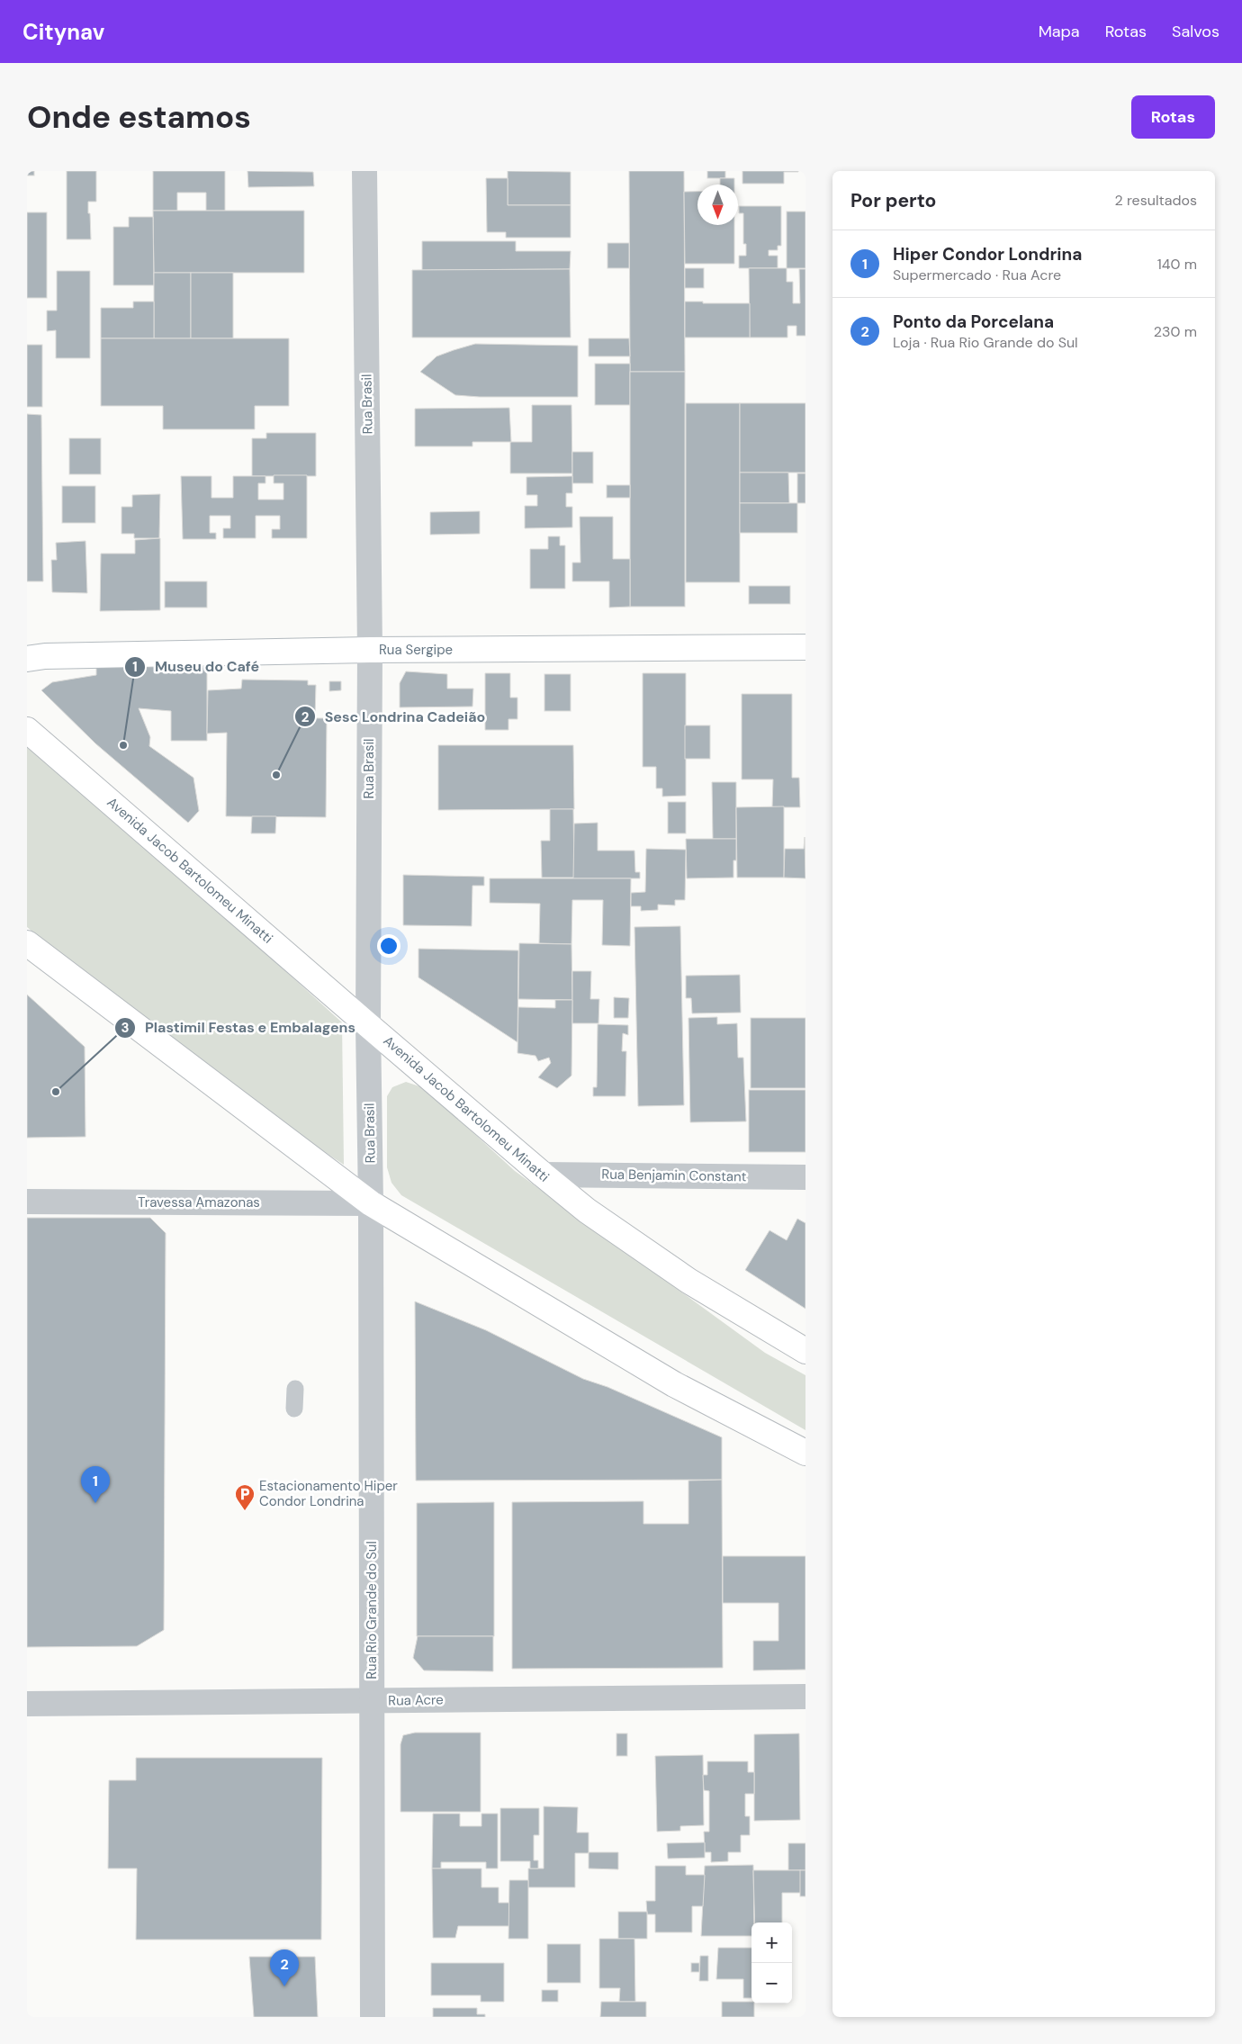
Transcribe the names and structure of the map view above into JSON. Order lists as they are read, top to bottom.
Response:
{
  "streets": {
    "main road": ["Rua Sergipe", "Avenida Jacob Bartolomeu Minatti"],
    "street": [
      "Rua Brasil",
      "Rua Benjamin Constant",
      "Travessa Amazonas",
      "Rua Rio Grande do Sul",
      "Rua Acre"
    ]
  },
  "crossings": [
    ["Rua Brasil", "Rua Sergipe"],
    ["Rua Brasil", "Avenida Jacob Bartolomeu Minatti"],
    ["Rua Brasil", "Travessa Amazonas"],
    ["Rua Brasil", "Rua Rio Grande do Sul"],
    ["Avenida Jacob Bartolomeu Minatti", "Rua Benjamin Constant"],
    ["Travessa Amazonas", "Rua Rio Grande do Sul"],
    ["Rua Rio Grande do Sul", "Rua Acre"]
  ],
  "places": {
    "other": ["Museu do Café", "Sesc Londrina Cadeião", "Plastimil Festas e Embalagens"],
    "parking": ["Estacionamento Hiper Condor Londrina"]
  },
  "north": "bottom",
  "page": {
    "header": "Citynav",
    "nav": ["Mapa", "Rotas", "Salvos"],
    "buttons": "Rotas",
    "title": "Onde estamos",
    "heading": ["Por perto", "2 resultados"],
    "list": [
      {
        "mark": "1",
        "name": "Hiper Condor Londrina",
        "note": "Supermercado · Rua Acre",
        "value": "140 m"
      },
      {
        "mark": "2",
        "name": "Ponto da Porcelana",
        "note": "Loja · Rua Rio Grande do Sul",
        "value": "230 m"
      }
    ],
    "pins": ["1", "2"],
    "map_buttons": ["+", "−"]
  }
}
